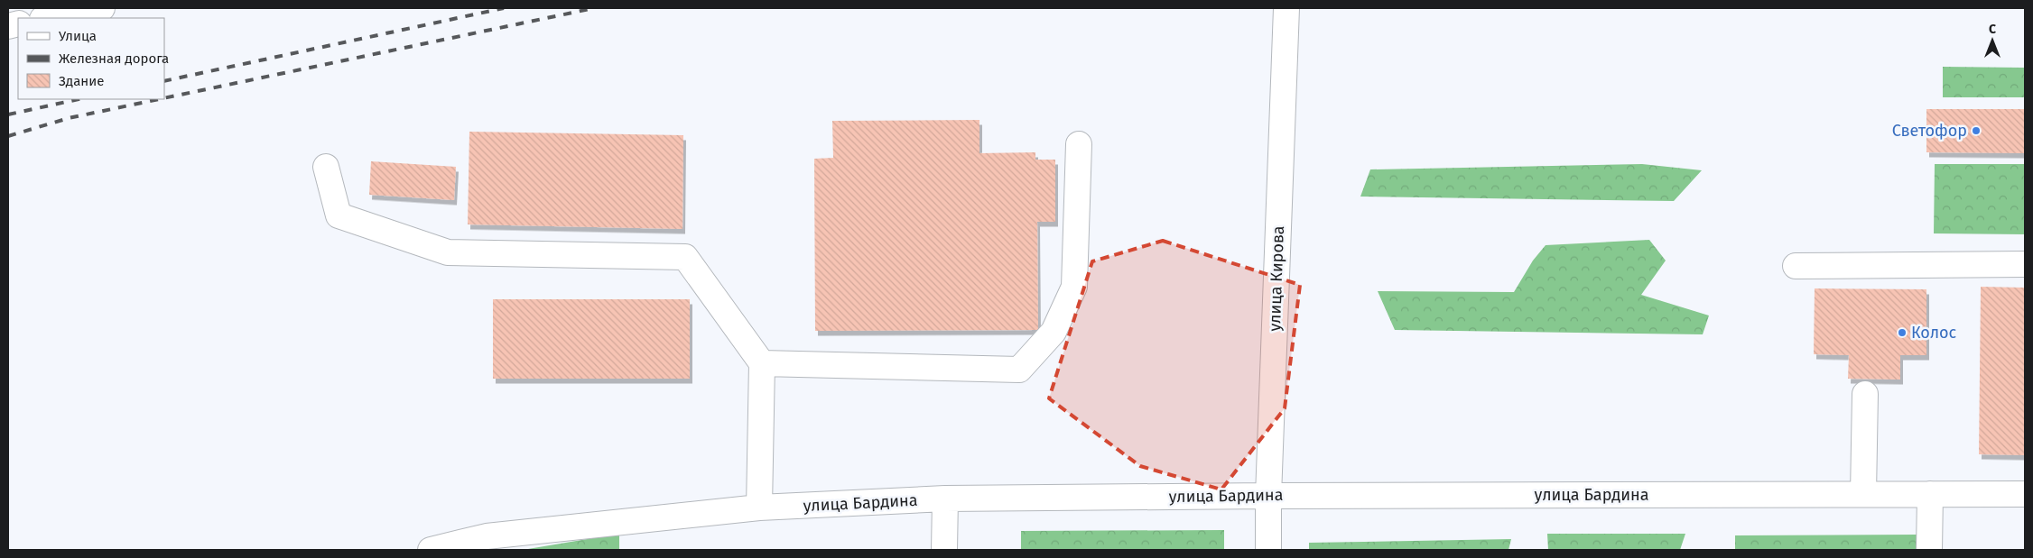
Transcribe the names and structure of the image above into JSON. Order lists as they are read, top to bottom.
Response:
{
  "streets": {
    "street": ["улица Кирова", "улица Бардина"]
  },
  "crossings": [
    ["улица Кирова", "улица Бардина"]
  ],
  "places": ["Светофор", "Колос"],
  "legend": ["Улица", "Железная дорога", "Здание"],
  "north": "top"
}
